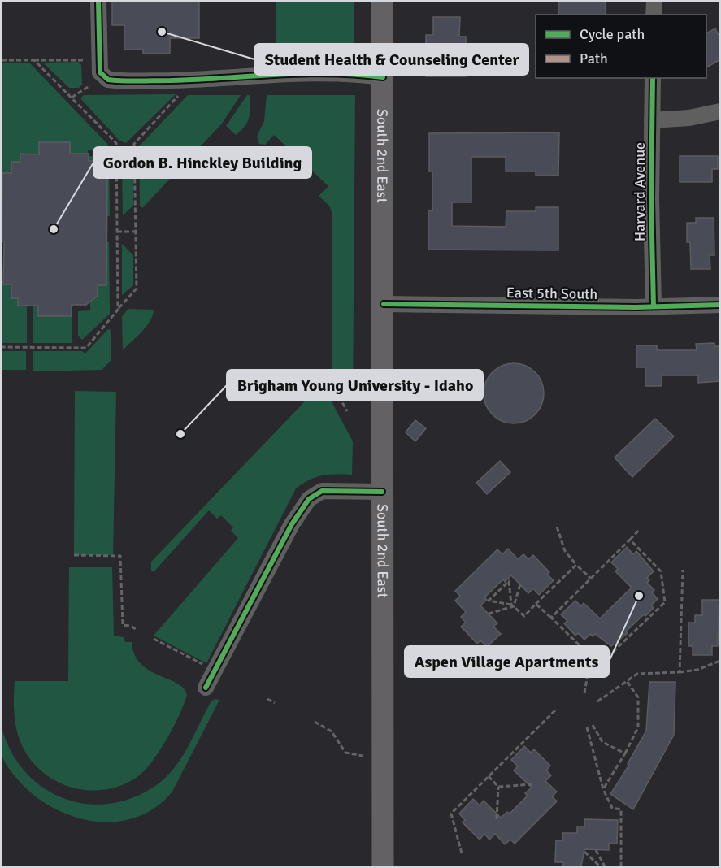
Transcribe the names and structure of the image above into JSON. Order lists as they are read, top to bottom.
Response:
{
  "streets": {
    "main road": ["South 2nd East"],
    "street": ["Harvard Avenue", "East 5th South"]
  },
  "crossings": [
    ["South 2nd East", "East 5th South"],
    ["Harvard Avenue", "East 5th South"]
  ],
  "places": [
    "Student Health & Counseling Center",
    "Gordon B. Hinckley Building",
    "Brigham Young University - Idaho",
    "Aspen Village Apartments"
  ],
  "legend": ["Cycle path", "Path"]
}
